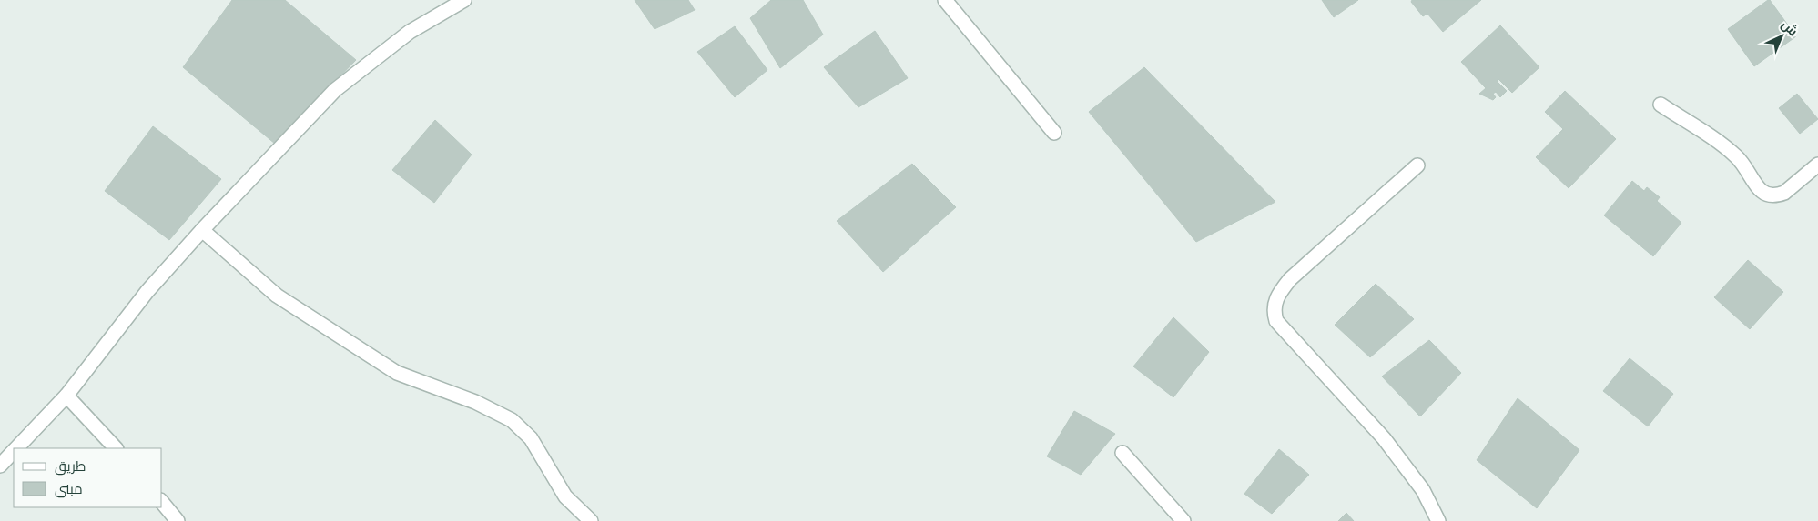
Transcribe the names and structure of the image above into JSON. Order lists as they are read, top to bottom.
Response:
{
  "legend": ["طريق", "مبنى"],
  "north": "top right"
}
